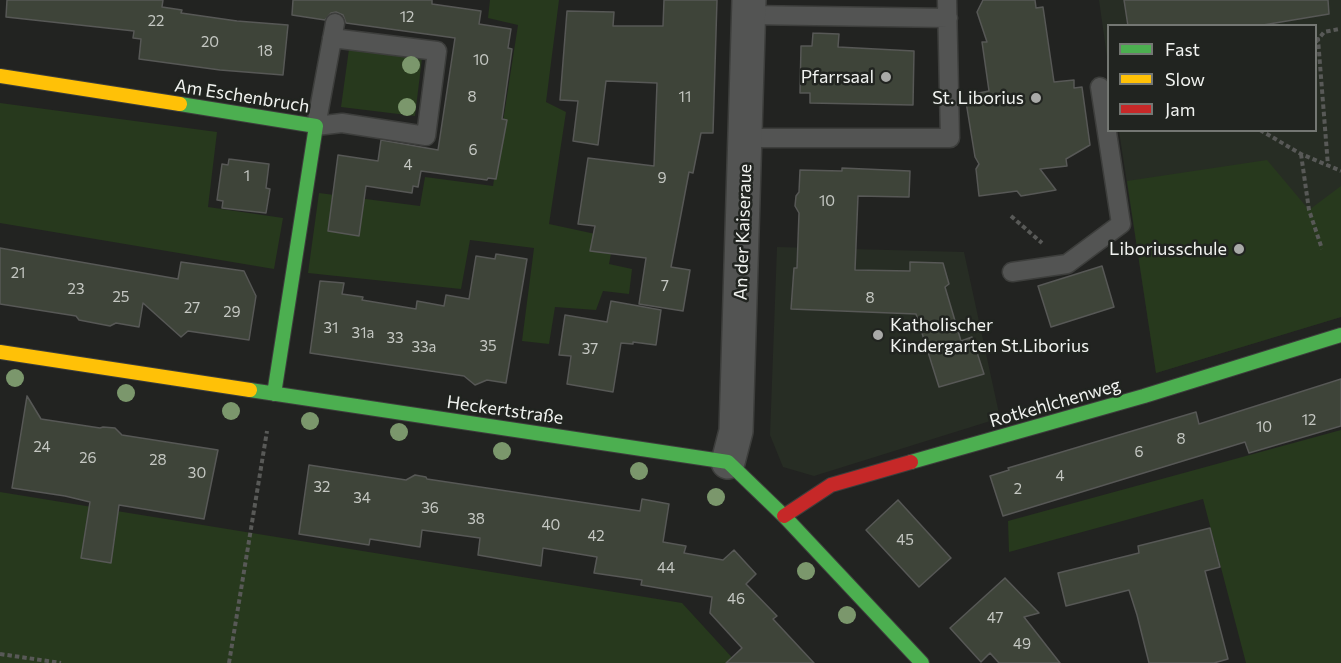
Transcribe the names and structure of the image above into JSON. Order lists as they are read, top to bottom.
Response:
{
  "streets": {
    "street": [
      "Am Eschenbruch",
      "An der Kaiseraue",
      "Rotkehlchenweg",
      "Heckertstraße"
    ]
  },
  "crossings": [
    ["Am Eschenbruch", "Heckertstraße"],
    ["An der Kaiseraue", "Heckertstraße"]
  ],
  "places": [
    "Pfarrsaal",
    "St. Liborius",
    "Liboriusschule",
    "Katholischer Kindergarten St.Liborius"
  ],
  "house_numbers": [
    "12",
    "22",
    "20",
    "18",
    "10",
    "8",
    "11",
    "6",
    "4",
    "1",
    "9",
    "10",
    "21",
    "7",
    "23",
    "25",
    "8",
    "27",
    "29",
    "31",
    "31a",
    "33",
    "35",
    "33a",
    "37",
    "12",
    "10",
    "8",
    "24",
    "6",
    "26",
    "28",
    "30",
    "4",
    "32",
    "2",
    "34",
    "36",
    "38",
    "40",
    "42",
    "45",
    "44",
    "46",
    "47",
    "49"
  ],
  "legend": ["Fast", "Slow", "Jam"]
}
